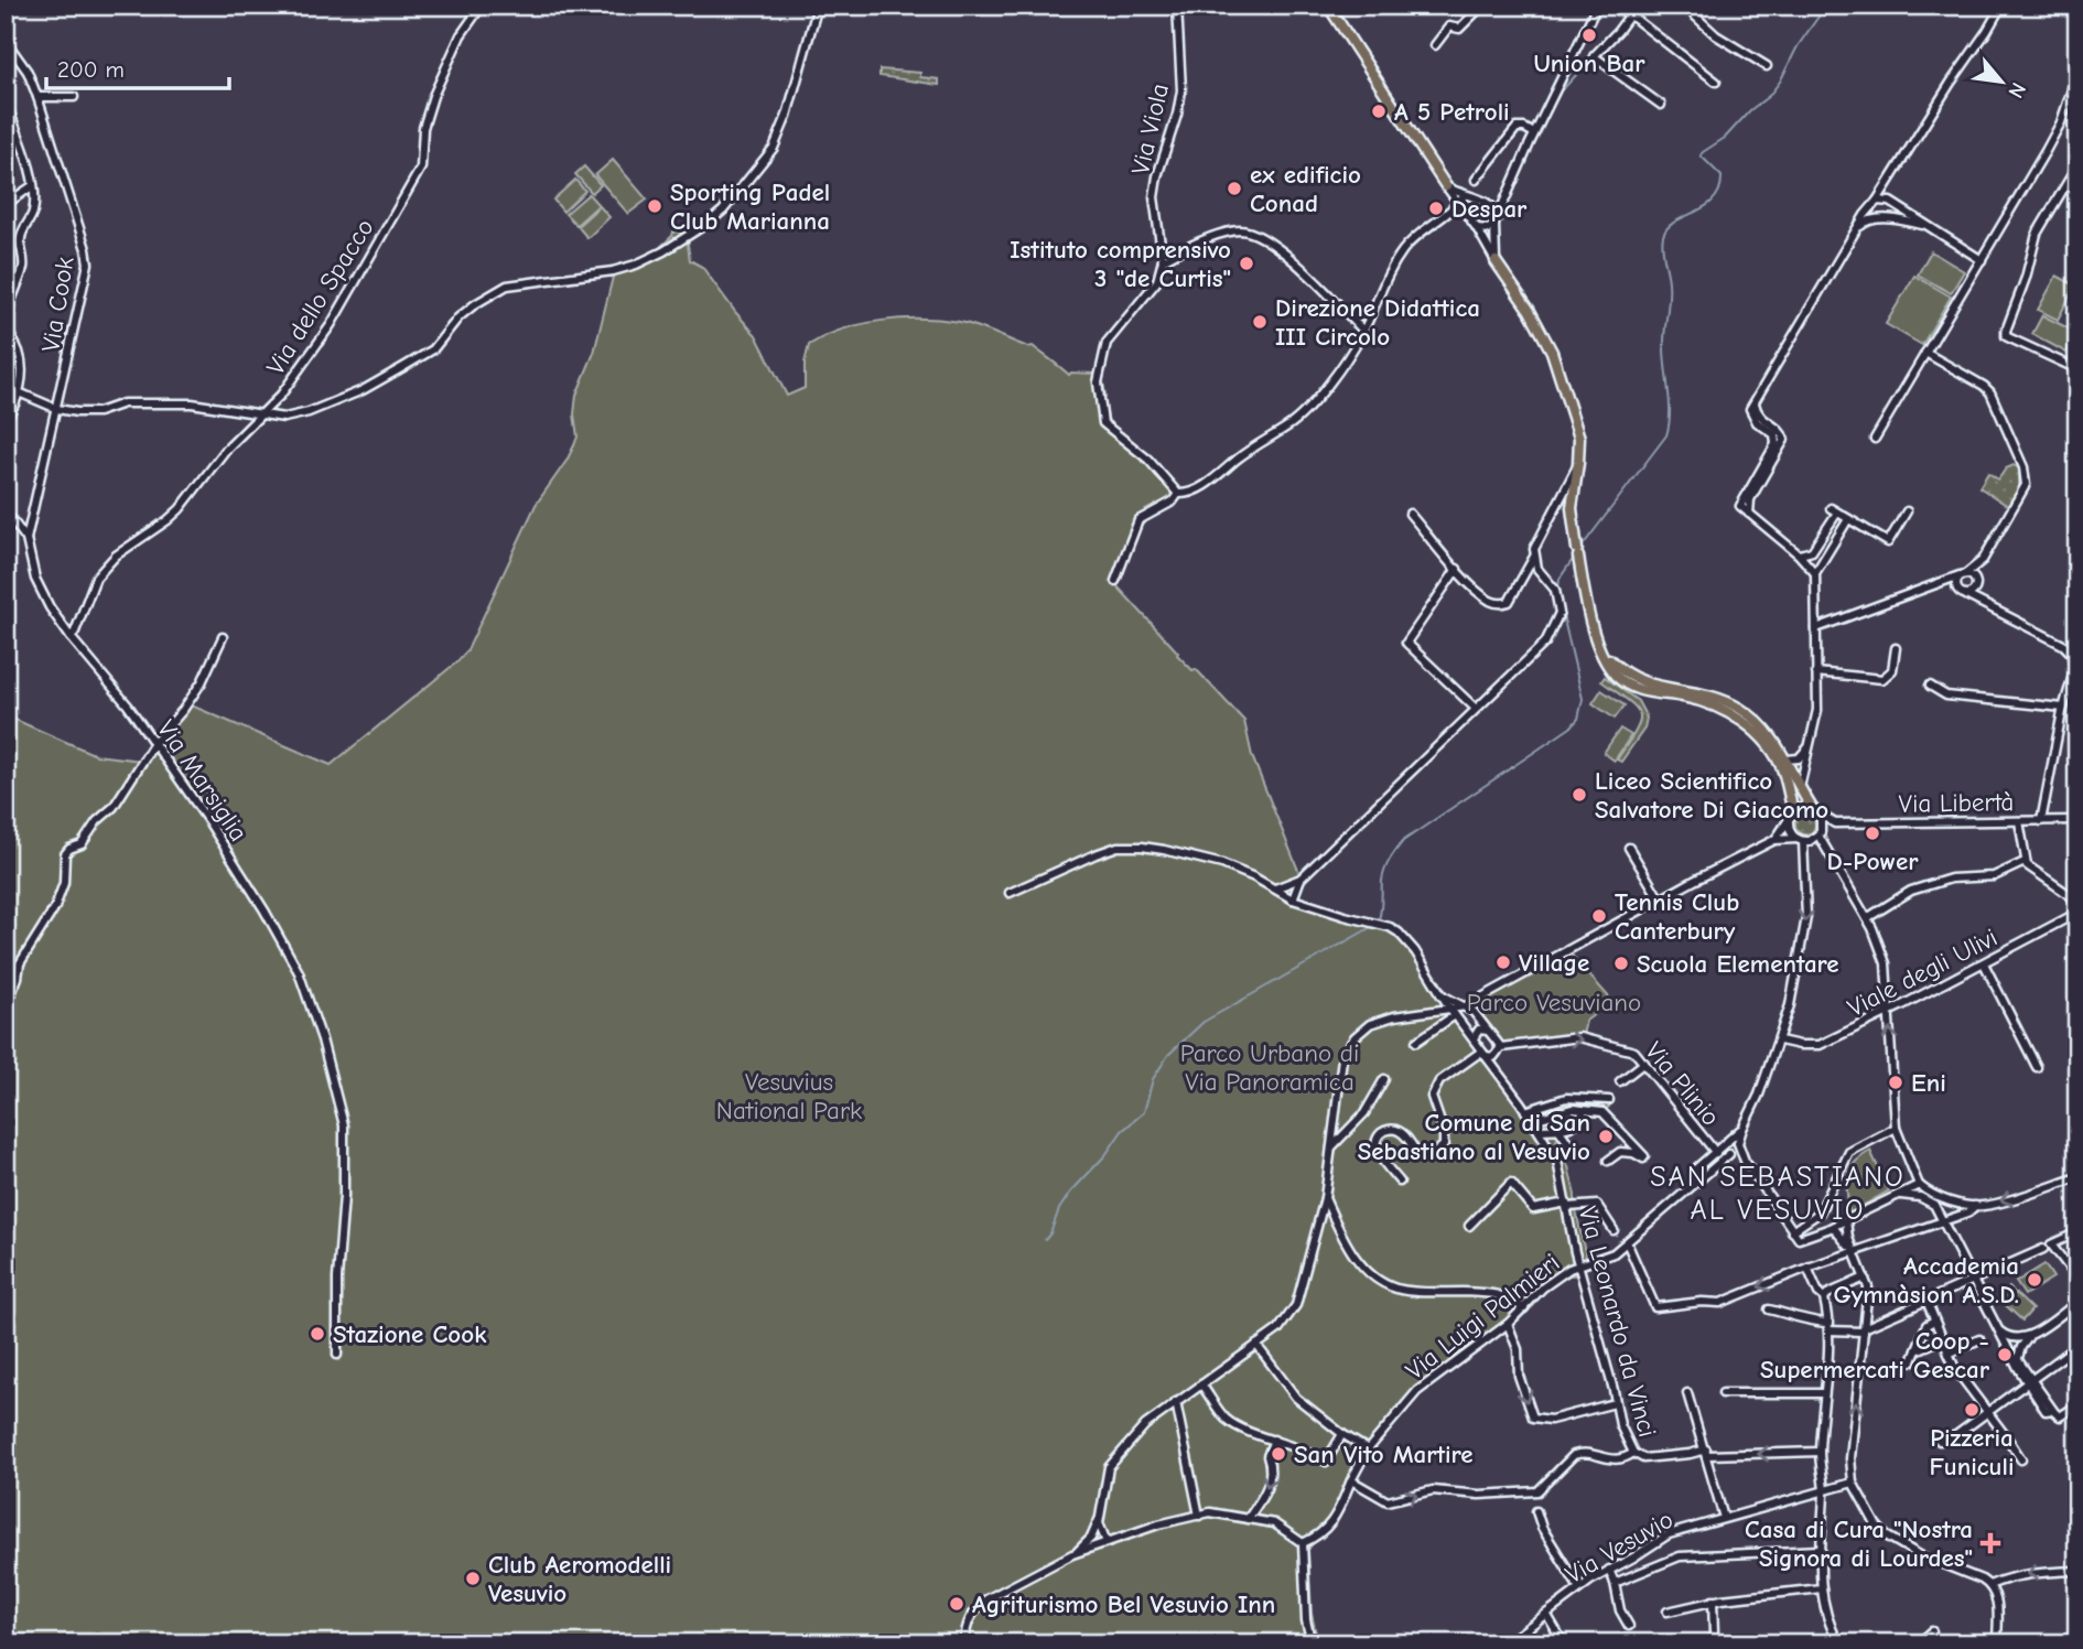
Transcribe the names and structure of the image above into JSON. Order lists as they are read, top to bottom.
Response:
{
  "streets": {
    "street": [
      "Via Viola",
      "Via dello Spacco",
      "Via Cook",
      "Via Marsiglia",
      "Via Libertà",
      "Viale degli Ulivi",
      "Via Plinio",
      "Via Luigi Palmieri",
      "Via Leonardo da Vinci",
      "Via Vesuvio"
    ]
  },
  "crossings": [
    ["Via dello Spacco", "Via Marsiglia"],
    ["Via Cook", "Via Marsiglia"],
    ["Via Plinio", "Via Leonardo da Vinci"],
    ["Via Luigi Palmieri", "Via Leonardo da Vinci"]
  ],
  "districts": ["SAN SEBASTIANO AL VESUVIO"],
  "parks": ["Parco Vesuviano", "Parco Urbano di Via Panoramica", "Vesuvius National Park"],
  "places": {
    "other": [
      "Union Bar",
      "A 5 Petroli",
      "ex edificio Conad",
      "Sporting Padel Club Marianna",
      "Despar",
      "Istituto comprensivo 3 \"de Curtis\"",
      "Direzione Didattica III Circolo",
      "Liceo Scientifico Salvatore Di Giacomo",
      "D-Power",
      "Tennis Club Canterbury",
      "Village",
      "Scuola Elementare",
      "Eni",
      "Comune di San Sebastiano al Vesuvio",
      "Accademia Gymnàsion A.S.D.",
      "Stazione Cook",
      "Coop - Supermercati Gescar",
      "Pizzeria Funiculi",
      "San Vito Martire",
      "Club Aeromodelli Vesuvio",
      "Agriturismo Bel Vesuvio Inn"
    ],
    "health": ["Casa di Cura \"Nostra Signora di Lourdes\""]
  },
  "scale_bar": "200 m",
  "north": "bottom right"
}
